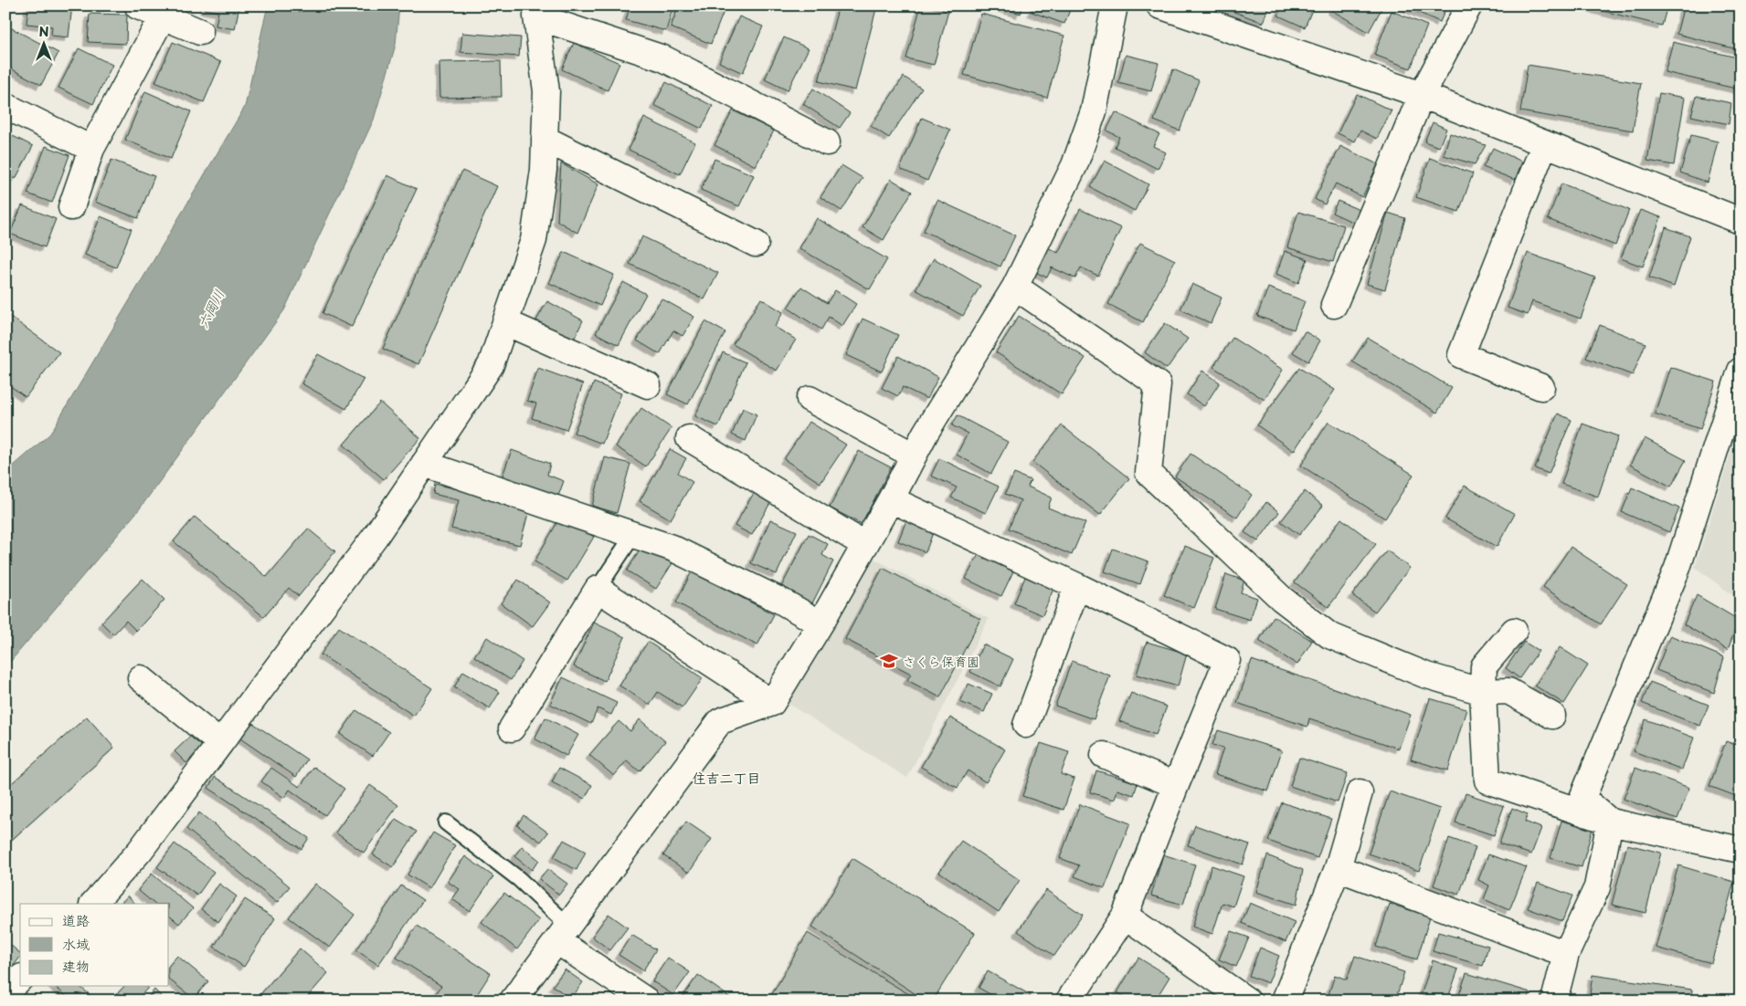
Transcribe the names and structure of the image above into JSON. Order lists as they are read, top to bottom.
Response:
{
  "districts": ["住吉二丁目"],
  "water": ["六岡川"],
  "places": {
    "school or university": ["さくら保育園"]
  },
  "legend": ["道路", "水域", "建物"],
  "north": "top"
}
